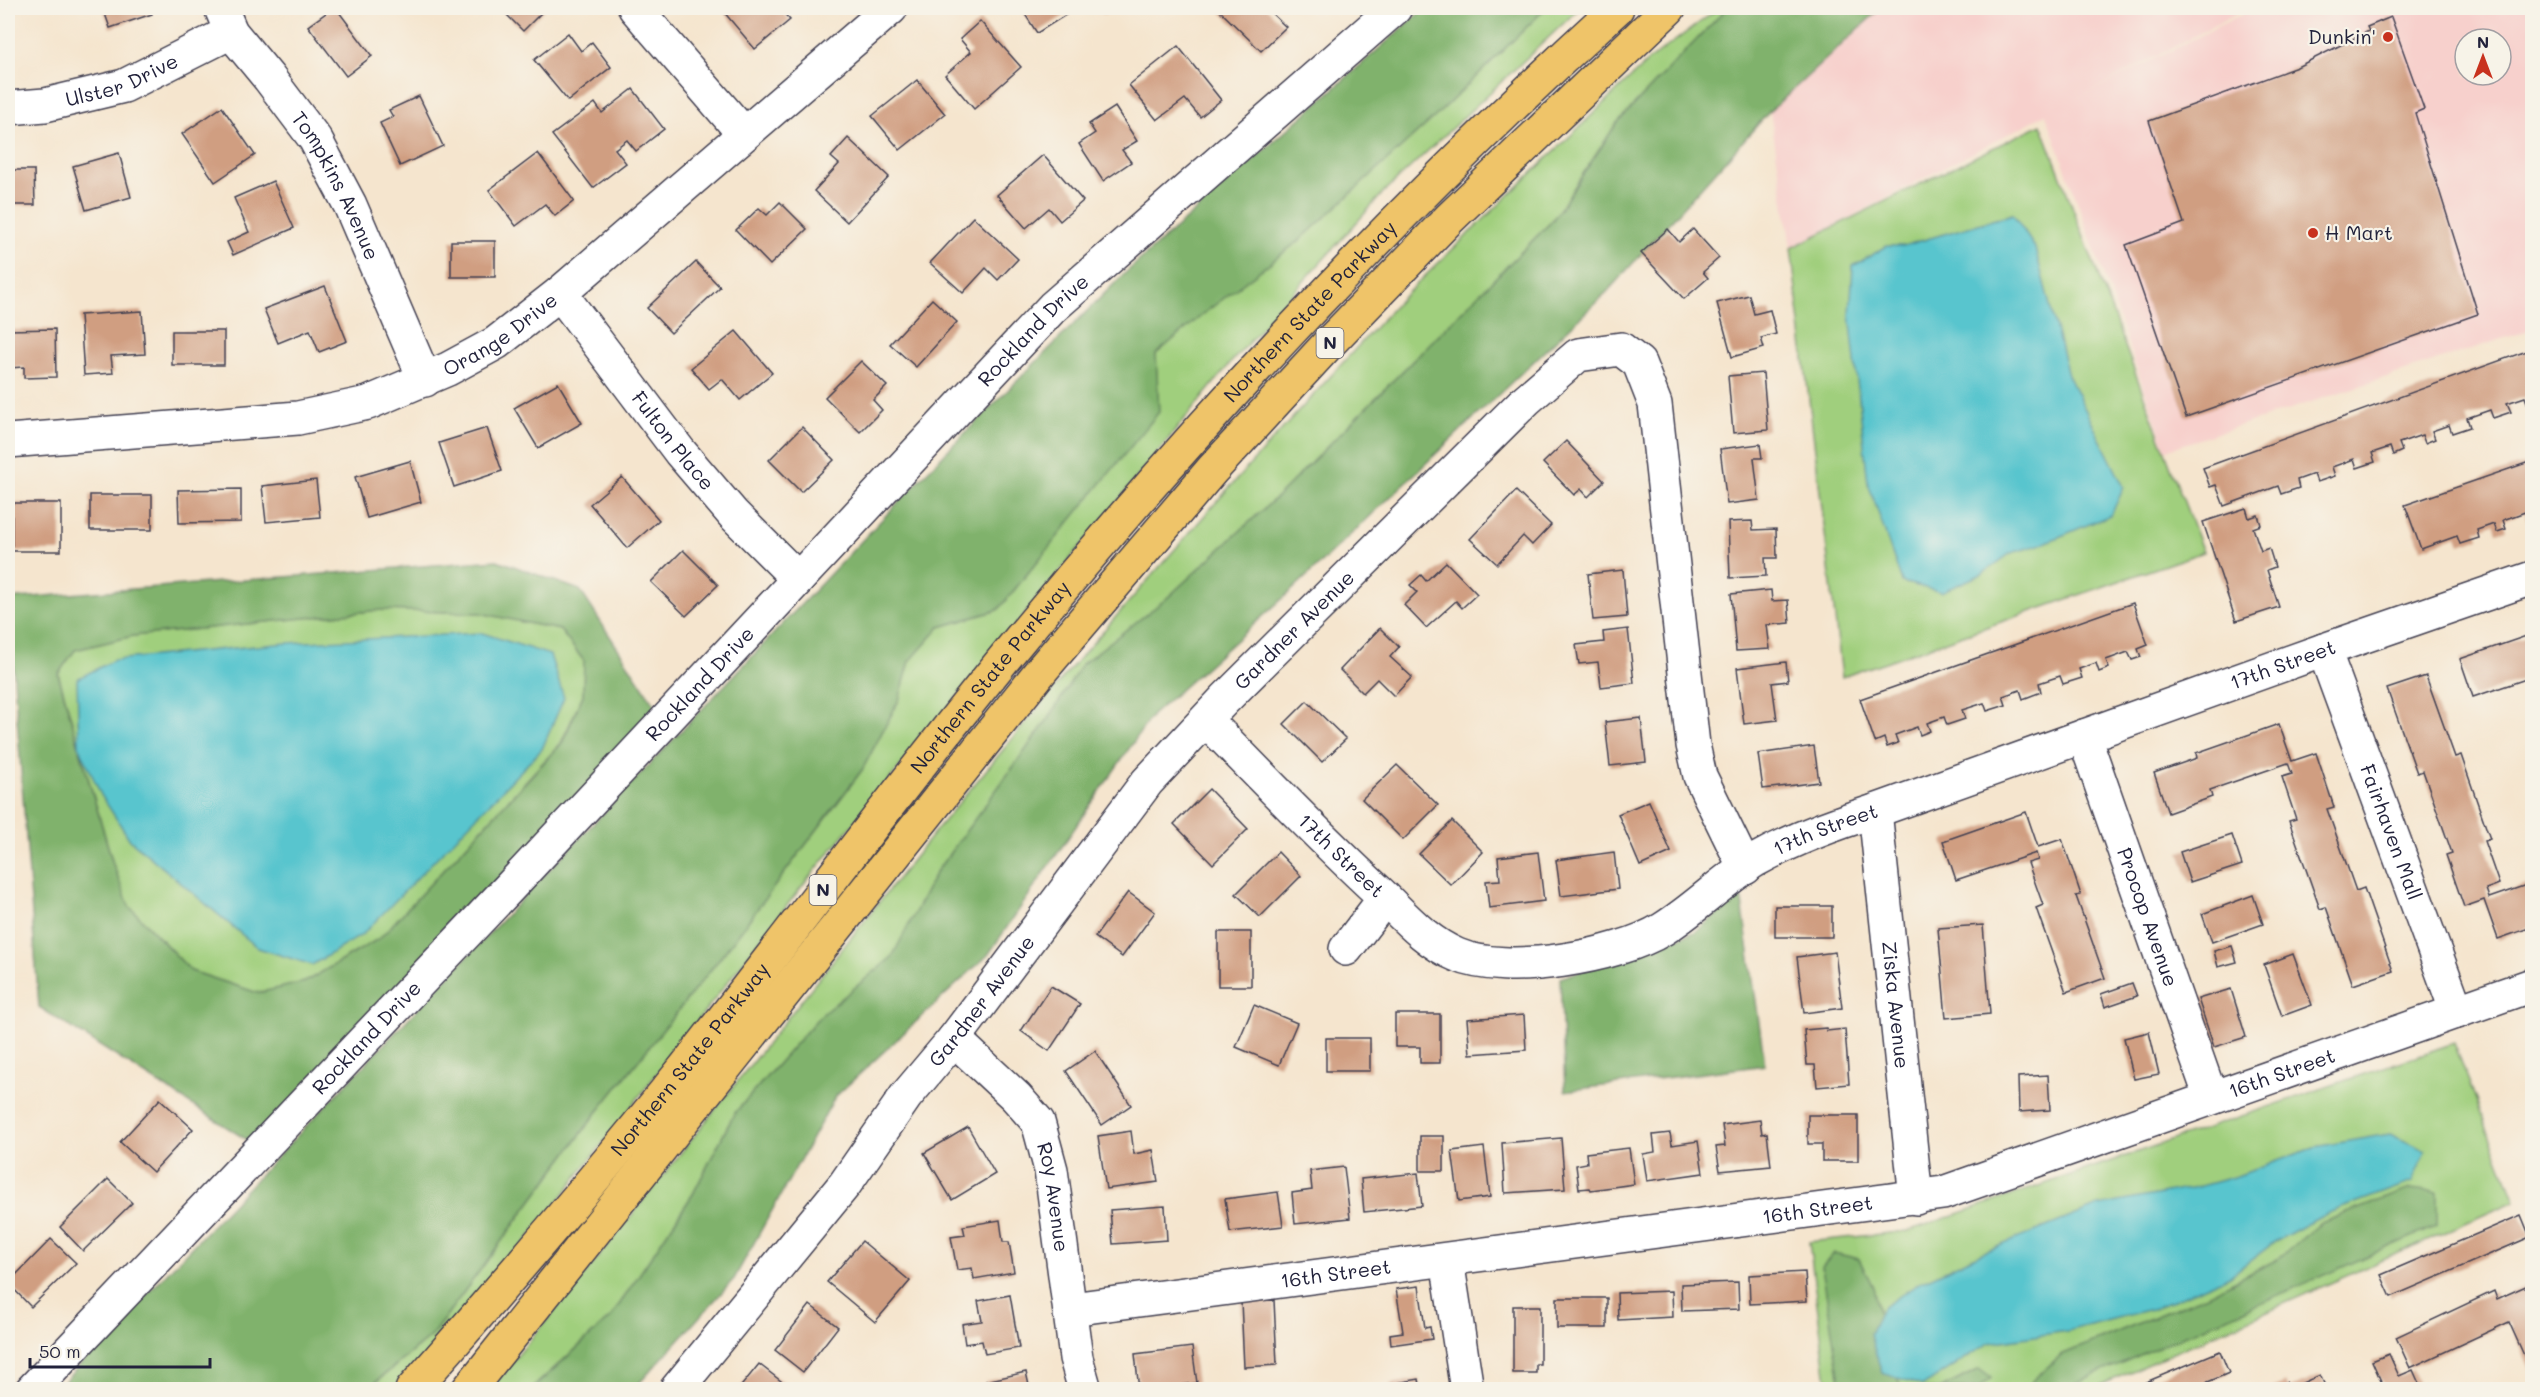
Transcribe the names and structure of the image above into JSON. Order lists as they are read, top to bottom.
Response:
{
  "streets": {
    "highway": ["Northern State Parkway", "N"],
    "street": [
      "Ulster Drive",
      "Tompkins Avenue",
      "Rockland Drive",
      "Orange Drive",
      "Fulton Place",
      "Gardner Avenue",
      "17th Street",
      "Fairhaven Mall",
      "Procop Avenue",
      "Ziska Avenue",
      "16th Street",
      "Roy Avenue"
    ]
  },
  "crossings": [
    ["Ulster Drive", "Tompkins Avenue"],
    ["Tompkins Avenue", "Orange Drive"],
    ["Rockland Drive", "Fulton Place"],
    ["Orange Drive", "Fulton Place"],
    ["Gardner Avenue", "17th Street"],
    ["Gardner Avenue", "Roy Avenue"],
    ["17th Street", "Fairhaven Mall"],
    ["17th Street", "Procop Avenue"],
    ["17th Street", "Ziska Avenue"],
    ["Fairhaven Mall", "16th Street"],
    ["Procop Avenue", "16th Street"],
    ["Ziska Avenue", "16th Street"],
    ["16th Street", "Roy Avenue"]
  ],
  "places": ["Dunkin'", "H Mart"],
  "scale_bar": "50 m",
  "north": "top"
}
